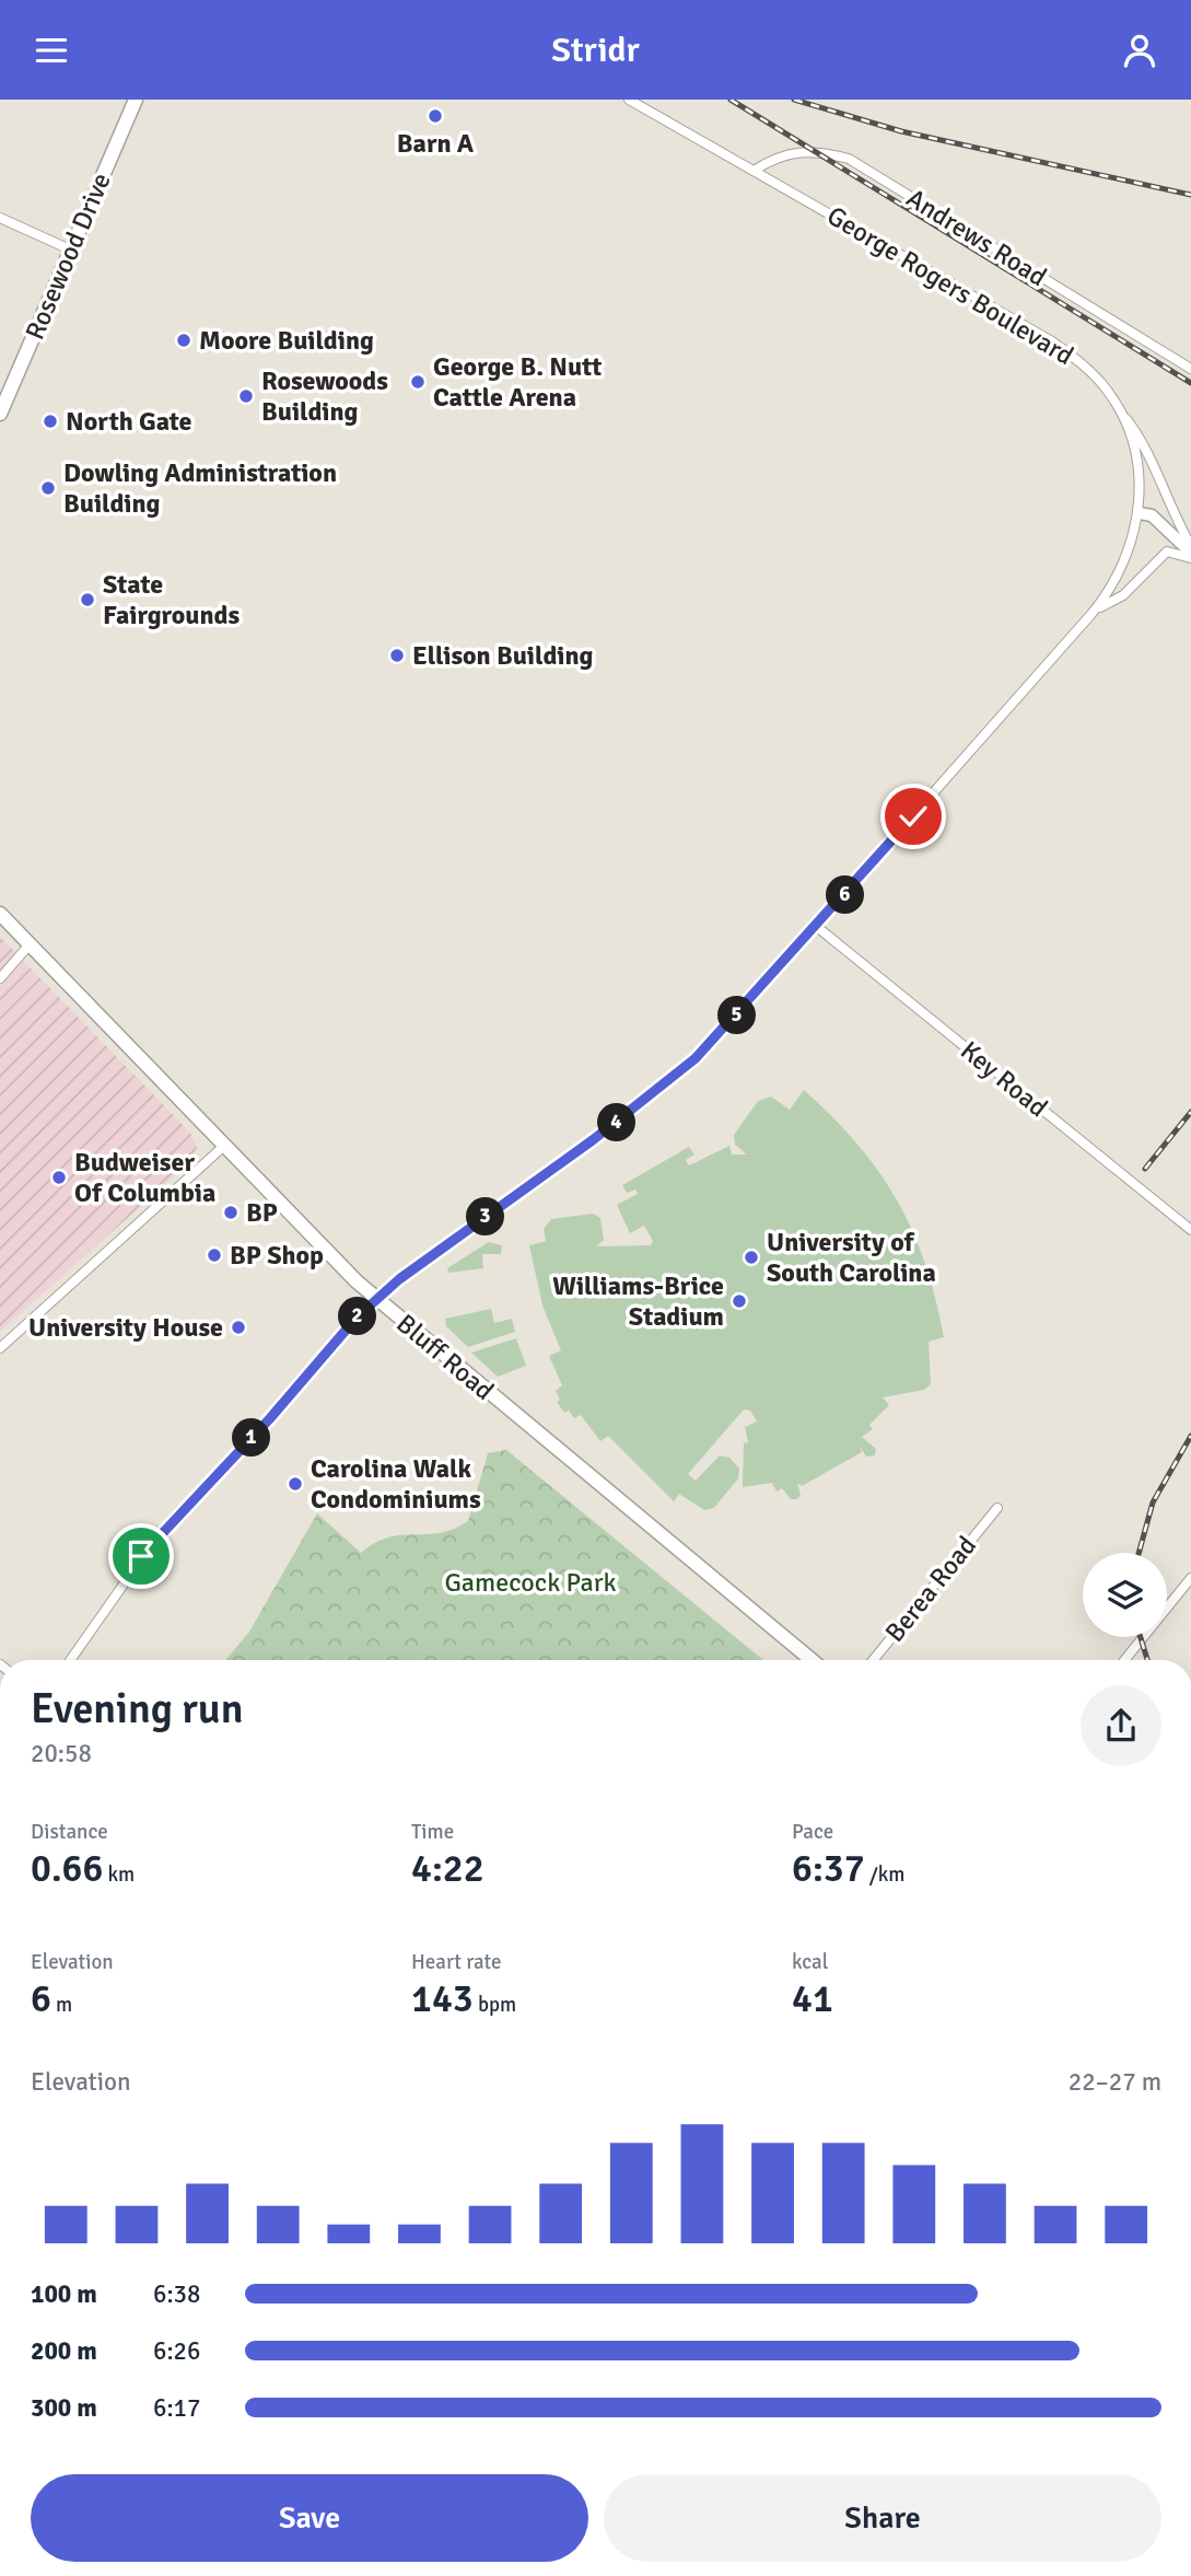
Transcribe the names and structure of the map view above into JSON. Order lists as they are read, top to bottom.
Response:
{
  "streets": {
    "main road": ["Rosewood Drive", "Bluff Road"],
    "street": [
      "Andrews Road",
      "George Rogers Boulevard",
      "Key Road",
      "Berea Road"
    ]
  },
  "crossings": [
    ["Andrews Road", "George Rogers Boulevard"],
    ["George Rogers Boulevard", "Key Road"],
    ["George Rogers Boulevard", "Bluff Road"]
  ],
  "parks": ["Gamecock Park"],
  "places": [
    "Barn A",
    "Moore Building",
    "George B. Nutt Cattle Arena",
    "Rosewoods Building",
    "North Gate",
    "Dowling Administration Building",
    "State Fairgrounds",
    "Ellison Building",
    "Budweiser Of Columbia",
    "BP",
    "BP Shop",
    "University of South Carolina",
    "Williams-Brice Stadium",
    "University House",
    "Carolina Walk Condominiums"
  ],
  "page": {
    "header": "Stridr",
    "pins": [
      "6",
      "5",
      "4",
      "3",
      "2",
      "1"
    ],
    "heading": ["Evening run", "20:58"],
    "stats": [
      ["Distance", "0.66 km"],
      ["Time", "4:22"],
      ["Pace", "6:37 /km"],
      ["Elevation", "6 m"],
      ["Heart rate", "143 bpm"],
      ["kcal", "41"]
    ],
    "chart": ["Elevation", "22–27 m"],
    "list": [
      {
        "name": "100 m",
        "note": "6:38"
      },
      {
        "name": "200 m",
        "note": "6:26"
      },
      {
        "name": "300 m",
        "note": "6:17"
      }
    ],
    "buttons": ["Save", "Share"]
  }
}
